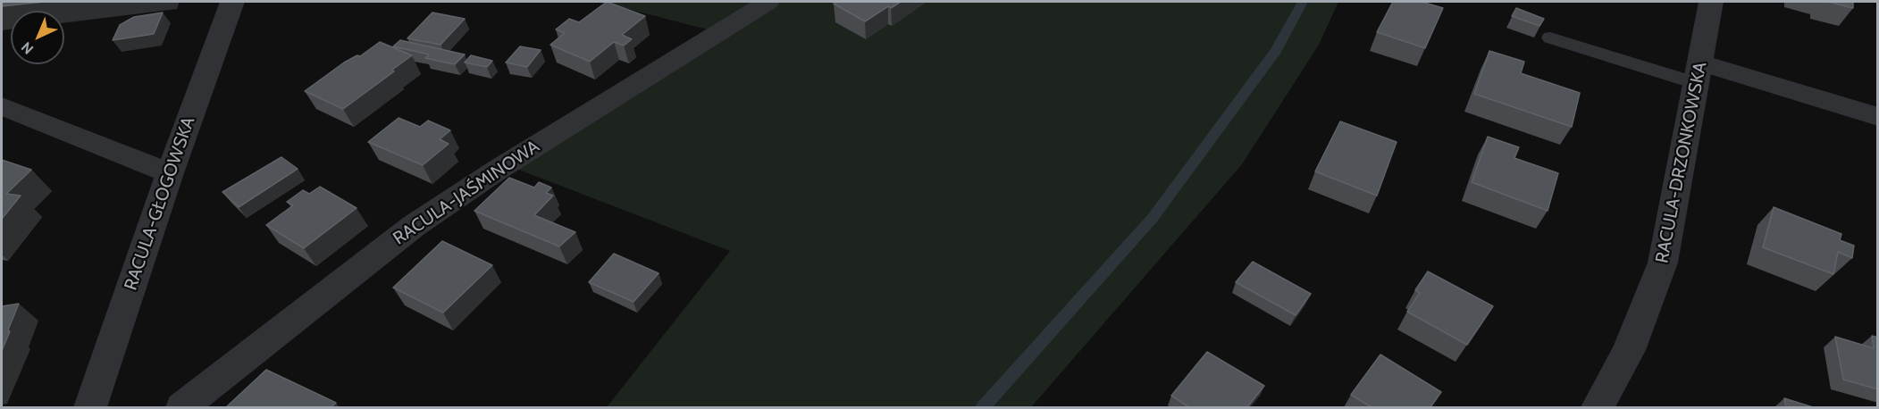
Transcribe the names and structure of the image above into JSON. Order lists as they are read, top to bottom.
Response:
{
  "streets": {
    "street": ["RACULA-DRZONKOWSKA", "RACULA-JAŚMINOWA", "RACULA-GŁOGOWSKA"]
  },
  "north": "bottom left"
}
